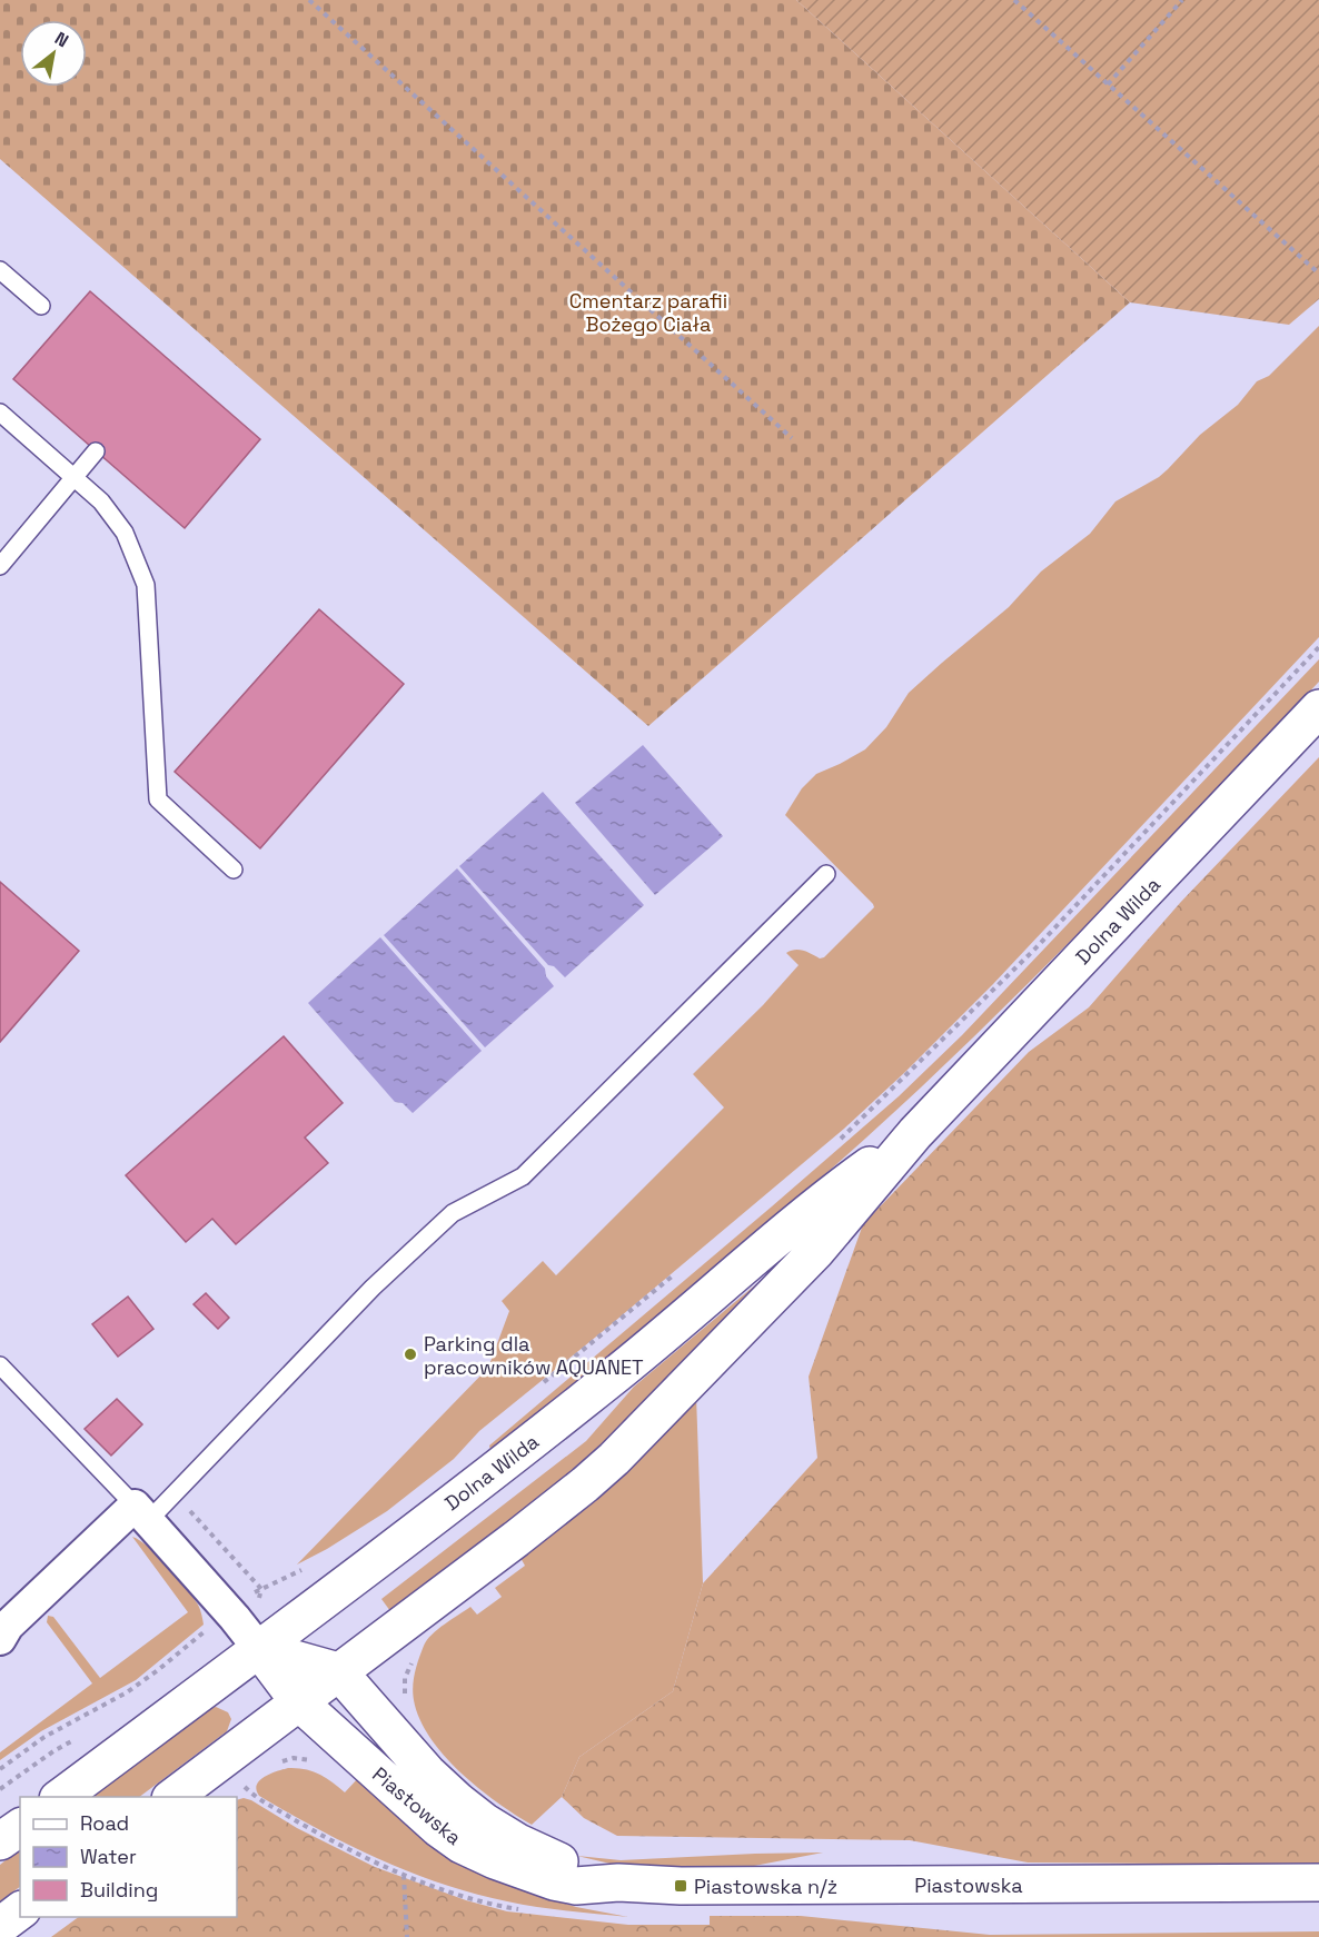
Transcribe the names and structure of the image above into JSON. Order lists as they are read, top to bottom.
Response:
{
  "streets": {
    "main road": ["Dolna Wilda", "Piastowska"]
  },
  "crossings": [
    ["Dolna Wilda", "Piastowska"]
  ],
  "parks": ["Cmentarz parafii Bożego Ciała"],
  "places": {
    "other": ["Parking dla pracowników AQUANET"],
    "transit": ["Piastowska n/ż"]
  },
  "legend": ["Road", "Water", "Building"],
  "north": "top right"
}
